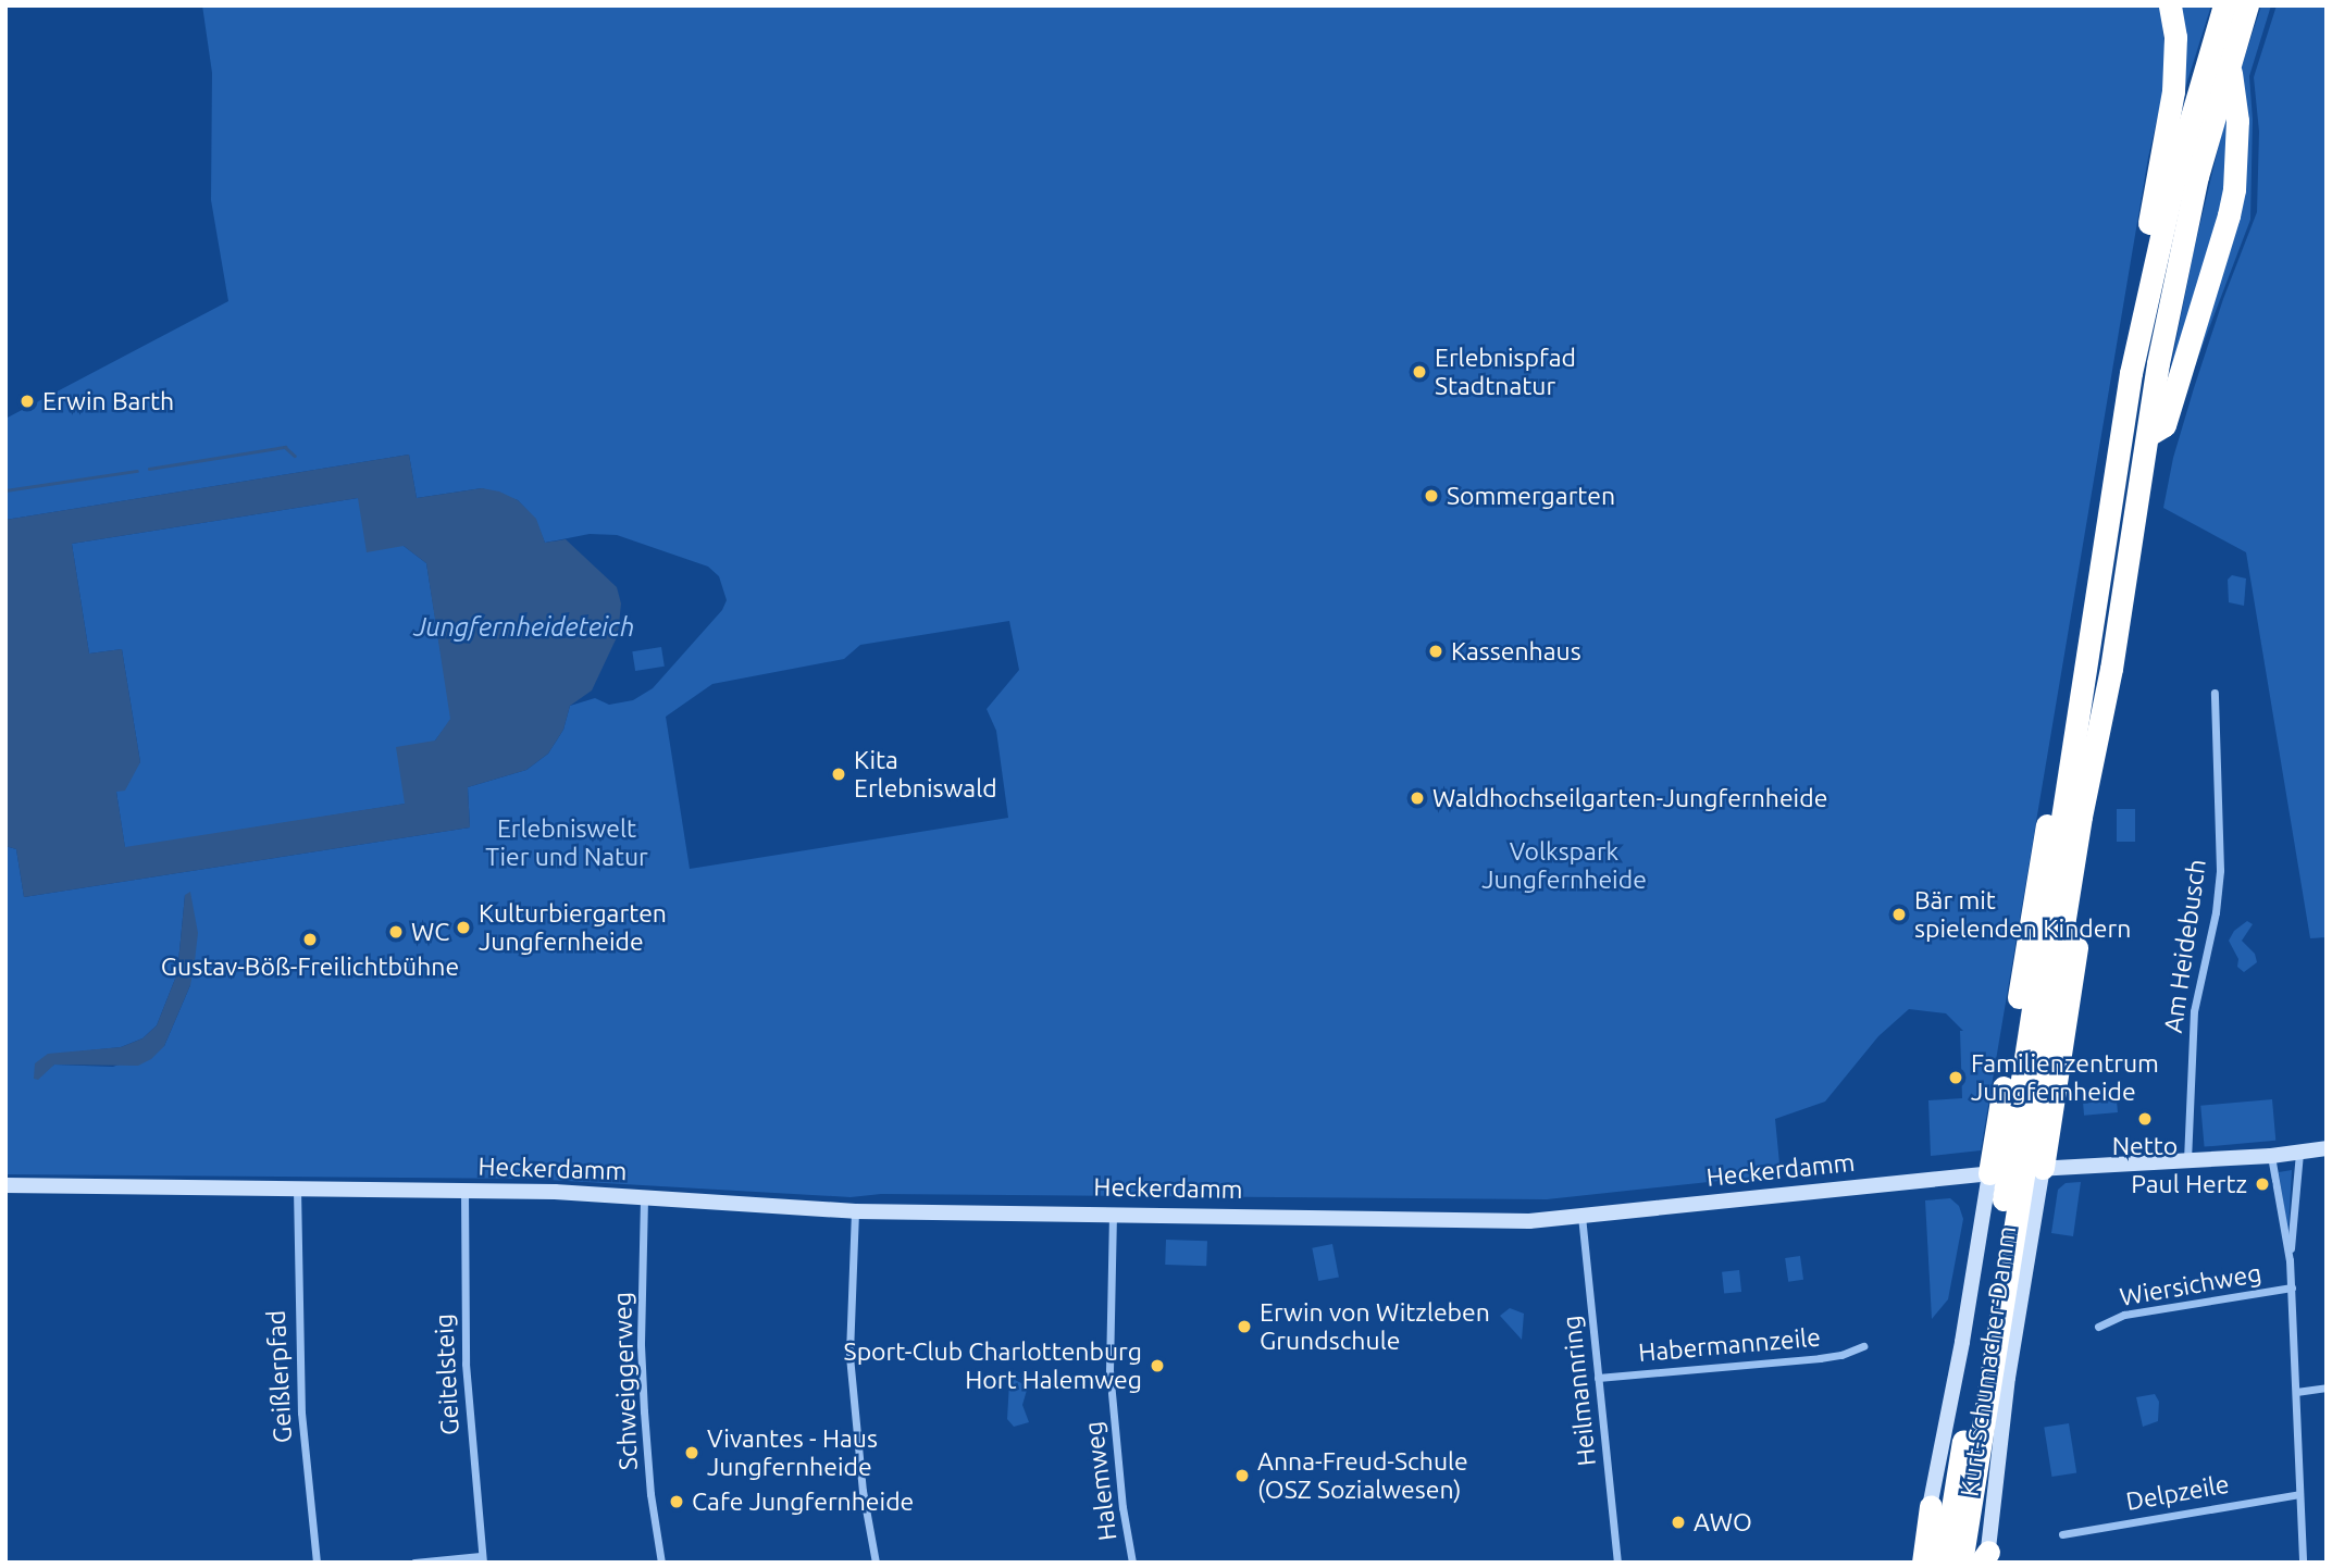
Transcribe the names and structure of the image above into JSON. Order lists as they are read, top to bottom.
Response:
{
  "streets": {
    "street": [
      "Am Heidebusch",
      "Heckerdamm",
      "Wiersichweg",
      "Habermannzeile",
      "Kurt-Schumacher-Damm",
      "Geitelsteig",
      "Geißlerpfad",
      "Schweiggerweg",
      "Heilmannring",
      "Halemweg",
      "Delpzeile"
    ]
  },
  "crossings": [
    ["Am Heidebusch", "Heckerdamm"],
    ["Heckerdamm", "Kurt-Schumacher-Damm"],
    ["Heckerdamm", "Geitelsteig"],
    ["Heckerdamm", "Geißlerpfad"],
    ["Heckerdamm", "Schweiggerweg"],
    ["Heckerdamm", "Heilmannring"],
    ["Heckerdamm", "Halemweg"],
    ["Habermannzeile", "Heilmannring"]
  ],
  "water": ["Jungfernheideteich"],
  "parks": ["Erlebniswelt Tier und Natur", "Volkspark Jungfernheide"],
  "places": [
    "Erlebnispfad Stadtnatur",
    "Erwin Barth",
    "Sommergarten",
    "Kassenhaus",
    "Kita Erlebniswald",
    "Waldhochseilgarten-Jungfernheide",
    "Bär mit spielenden Kindern",
    "Kulturbiergarten Jungfernheide",
    "WC",
    "Gustav-Böß-Freilichtbühne",
    "Familienzentrum Jungfernheide",
    "Netto",
    "Paul Hertz",
    "Erwin von Witzleben Grundschule",
    "Sport-Club Charlottenburg Hort Halemweg",
    "Vivantes - Haus Jungfernheide",
    "Anna-Freud-Schule (OSZ Sozialwesen)",
    "Cafe Jungfernheide",
    "AWO"
  ]
}
